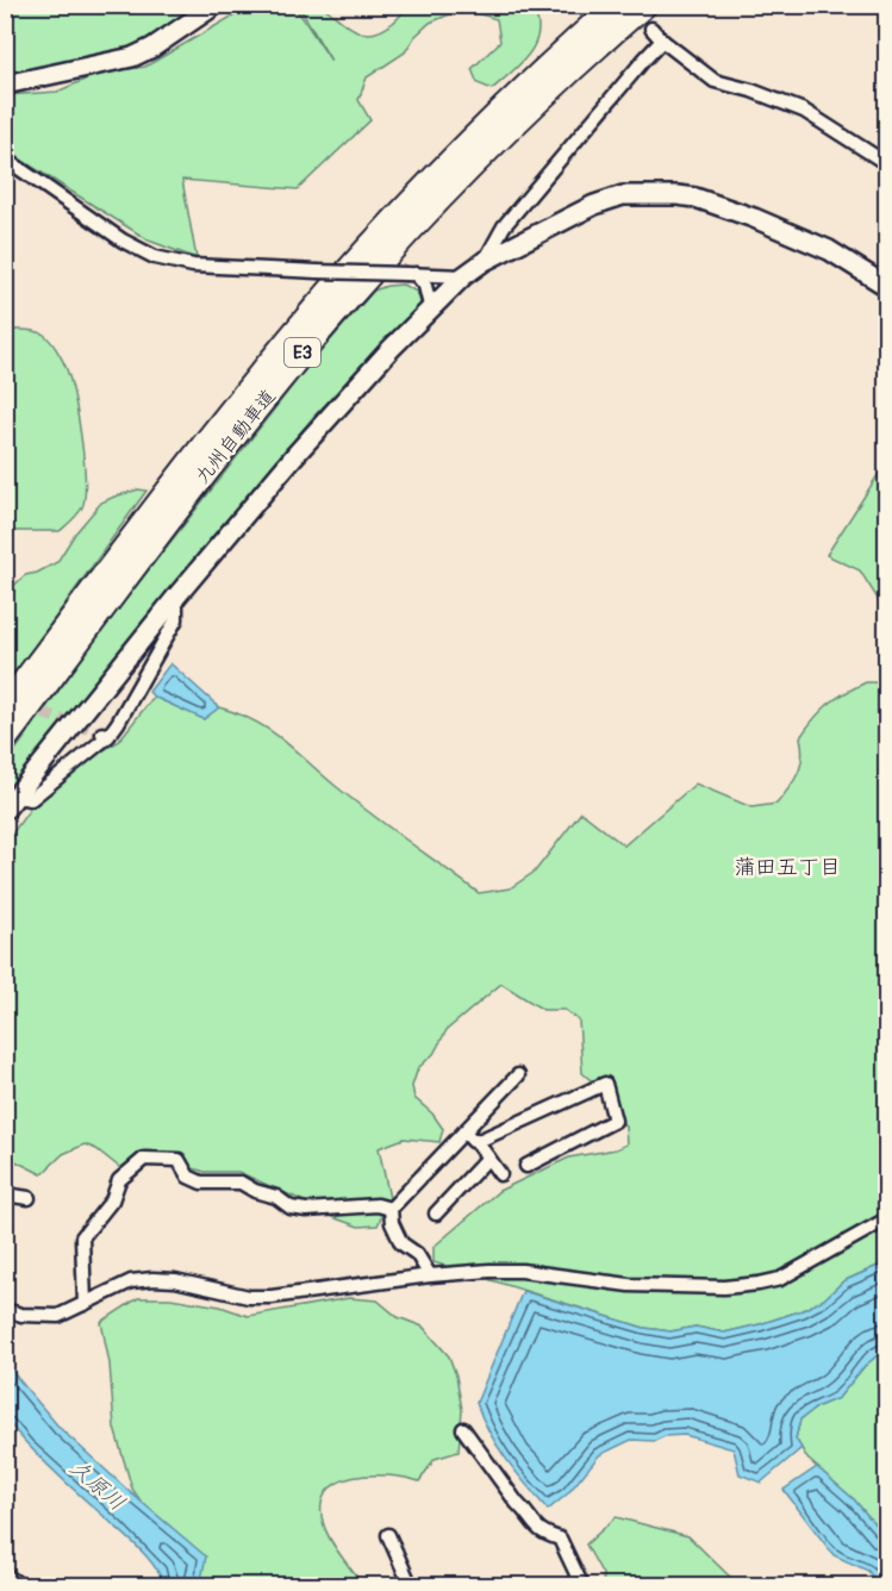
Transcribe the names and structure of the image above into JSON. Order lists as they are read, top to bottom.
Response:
{
  "streets": {
    "highway": ["E3", "九州自動車道"]
  },
  "districts": ["蒲田五丁目"],
  "water": ["久原川"]
}
